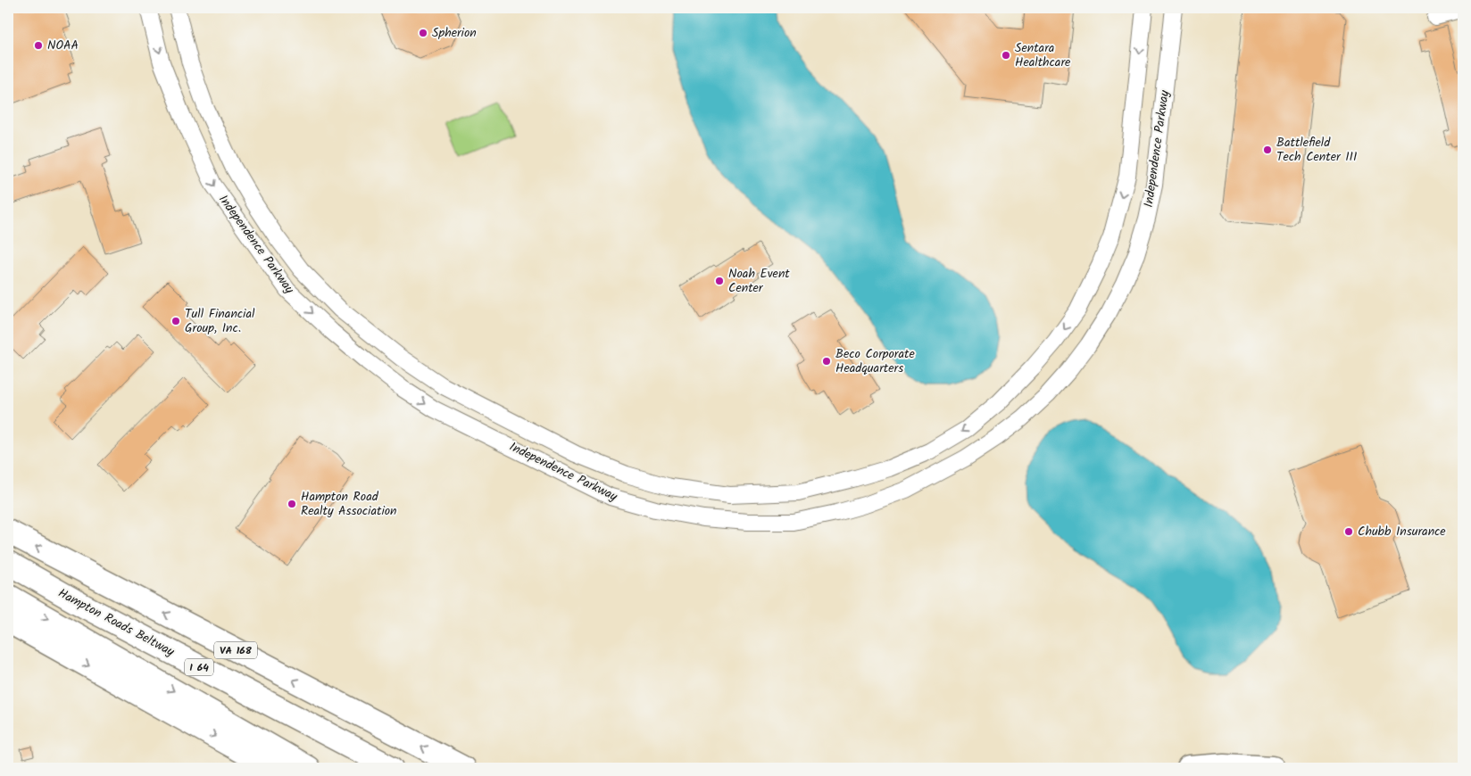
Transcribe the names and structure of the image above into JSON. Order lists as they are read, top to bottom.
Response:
{
  "streets": {
    "highway": ["Hampton Roads Beltway", "VA 168", "I 64"],
    "street": ["Independence Parkway"]
  },
  "places": [
    "Spherion",
    "NOAA",
    "Sentara Healthcare",
    "Battlefield Tech Center III",
    "Noah Event Center",
    "Tull Financial Group, Inc.",
    "Beco Corporate Headquarters",
    "Hampton Road Realty Association",
    "Chubb Insurance"
  ]
}
